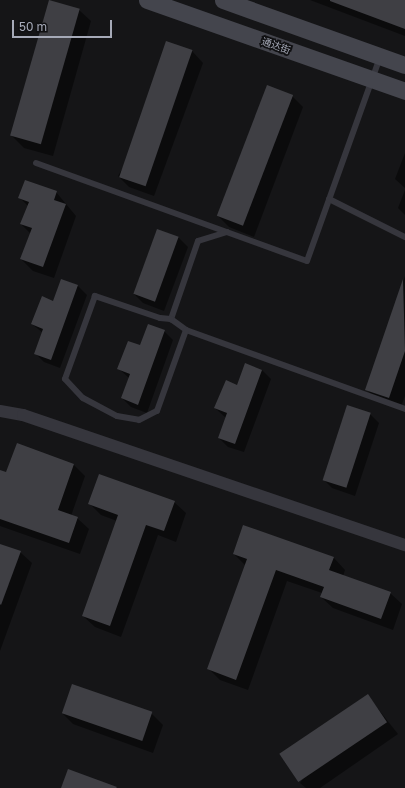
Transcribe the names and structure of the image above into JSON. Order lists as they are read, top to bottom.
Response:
{
  "streets": {
    "main road": ["通达街"]
  },
  "scale_bar": "50 m"
}
